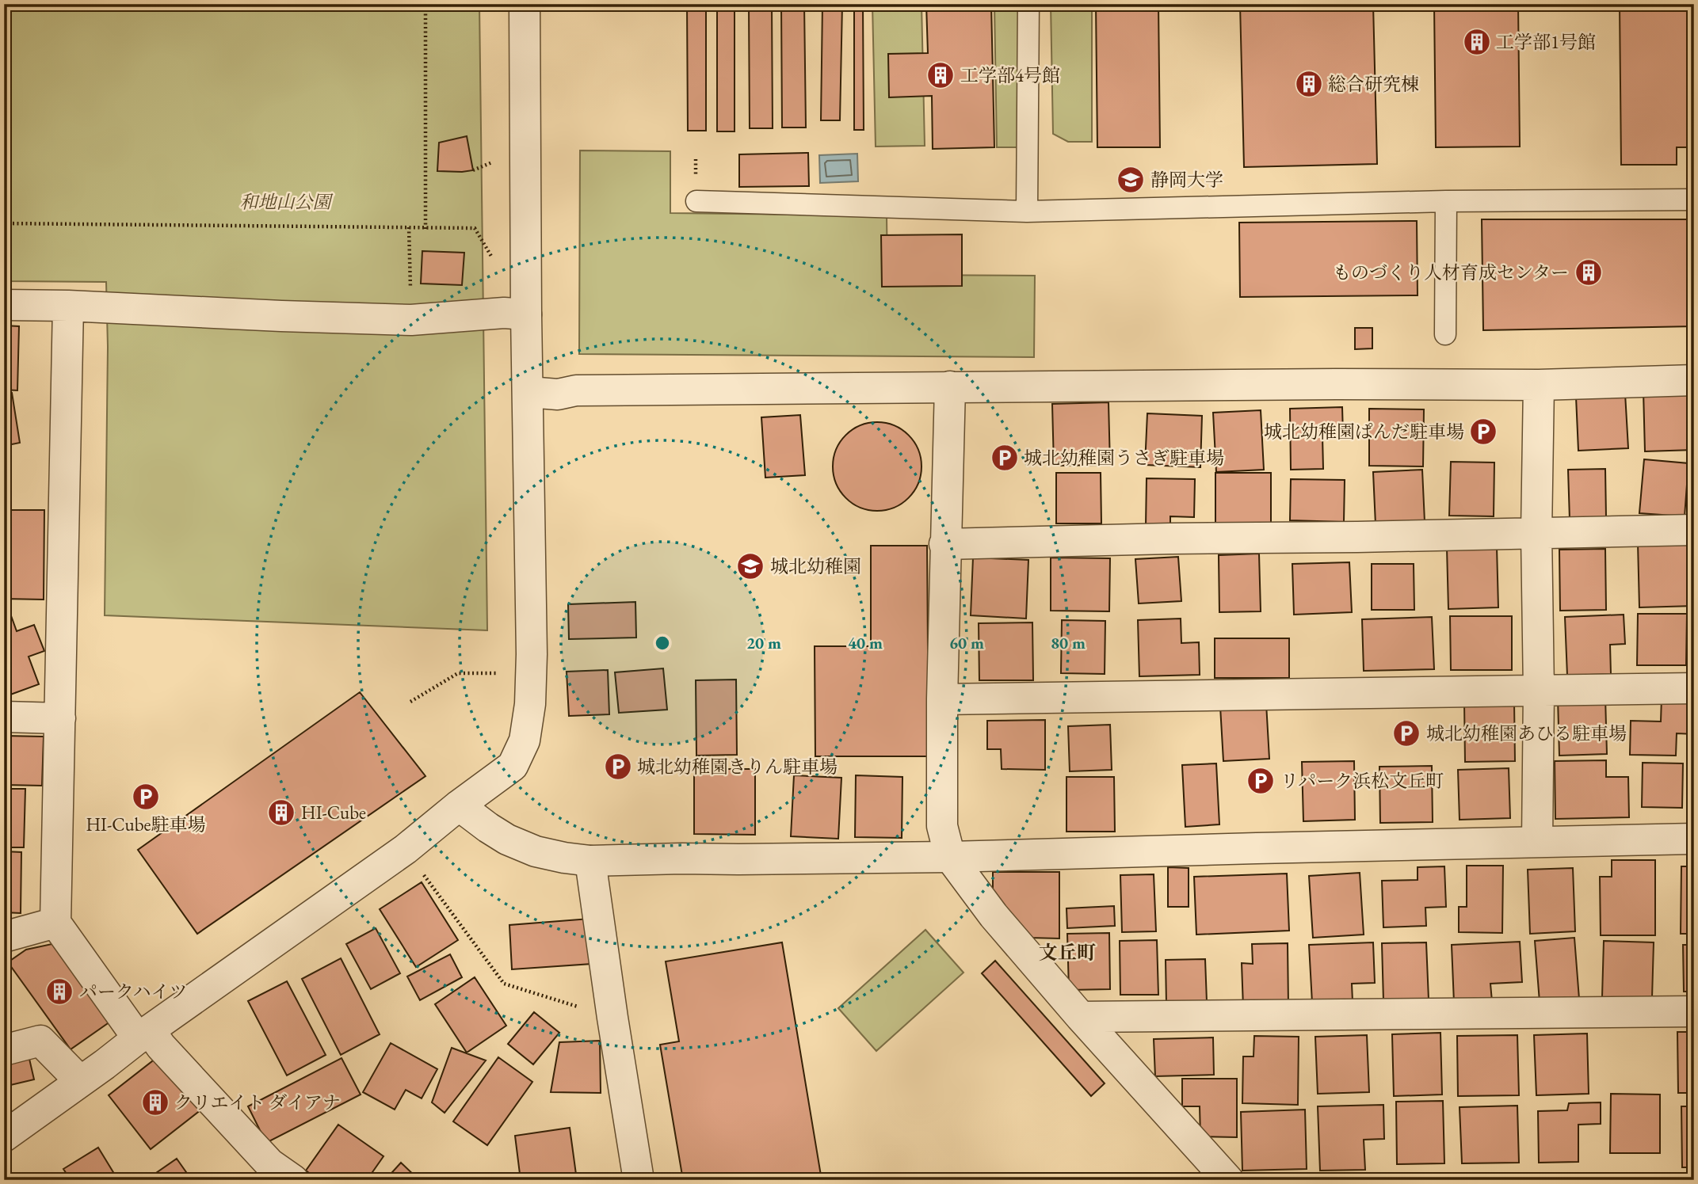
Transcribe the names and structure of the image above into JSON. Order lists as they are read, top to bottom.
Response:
{
  "districts": ["文丘町"],
  "parks": ["和地山公園"],
  "places": {
    "building": [
      "工学部1号館",
      "工学部4号館",
      "総合研究棟",
      "ものづくり人材育成センター",
      "HI-Cube",
      "パークハイツ",
      "クリエイト ダイアナ"
    ],
    "school or university": ["静岡大学", "城北幼稚園"],
    "parking": [
      "城北幼稚園ぱんだ駐車場",
      "城北幼稚園うさぎ駐車場",
      "城北幼稚園あひる駐車場",
      "城北幼稚園きりん駐車場",
      "リパーク浜松文丘町",
      "HI-Cube駐車場"
    ]
  },
  "rings": [
    "20 m",
    "40 m",
    "60 m",
    "80 m"
  ]
}
